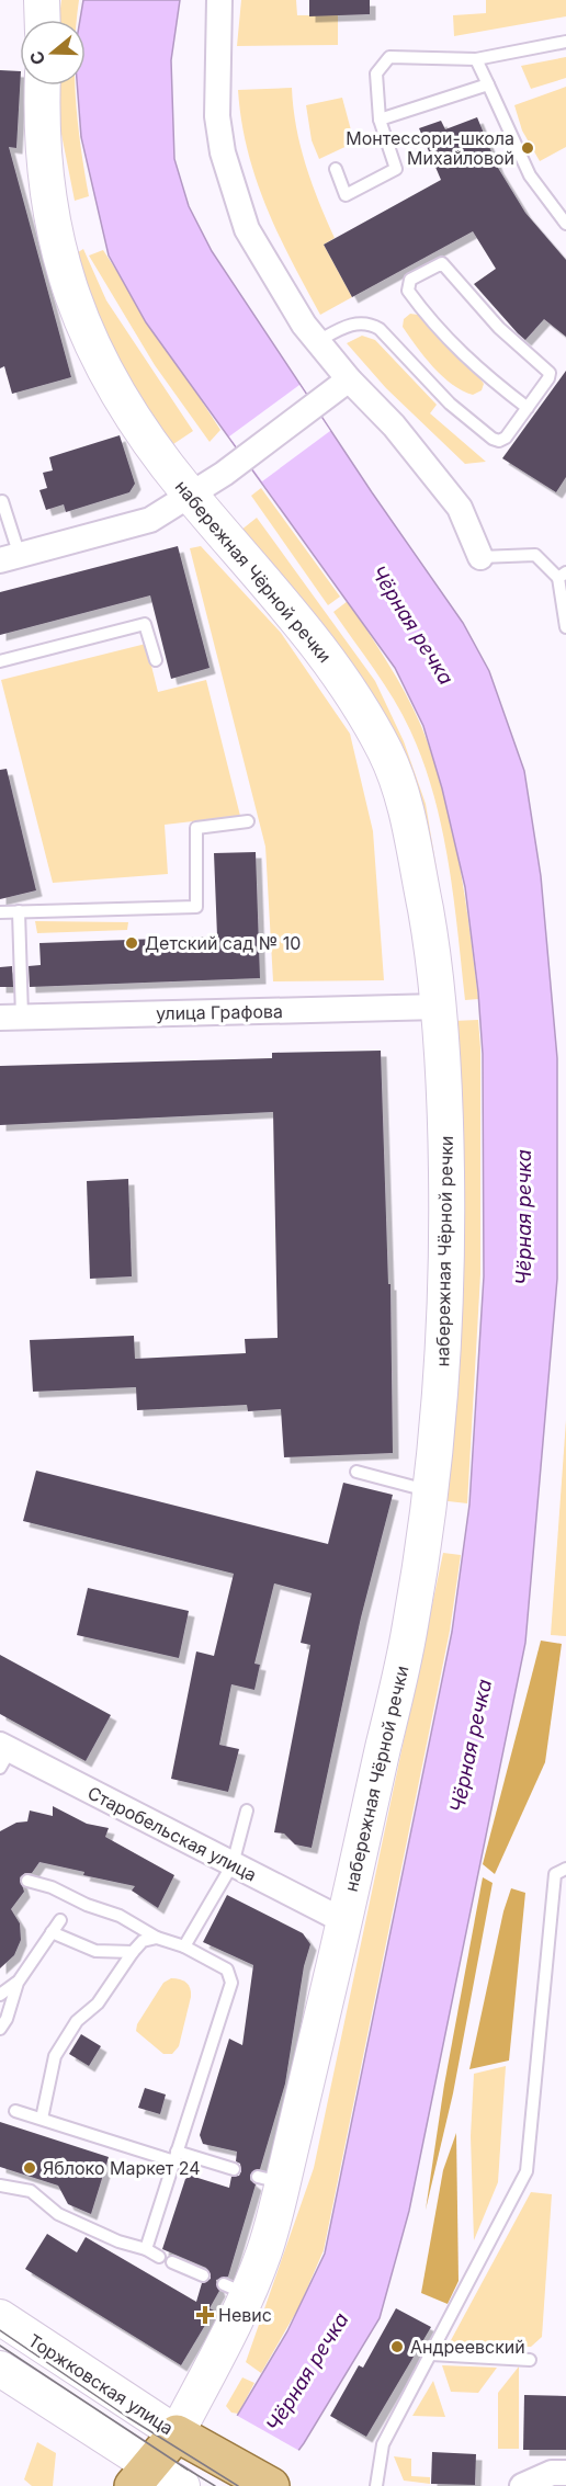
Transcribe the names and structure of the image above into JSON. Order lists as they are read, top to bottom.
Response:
{
  "streets": {
    "main road": ["набережная Чёрной речки"],
    "street": ["улица Графова", "Старобельская улица", "Торжковская улица"]
  },
  "crossings": [
    ["набережная Чёрной речки", "улица Графова"],
    ["набережная Чёрной речки", "Старобельская улица"],
    ["набережная Чёрной речки", "Торжковская улица"]
  ],
  "water": ["Чёрная речка"],
  "places": {
    "other": [
      "Монтессори-школа Михайловой",
      "Детский сад № 10",
      "Яблоко Маркет 24",
      "Андреевский"
    ],
    "health": ["Невис"]
  },
  "north": "left"
}
